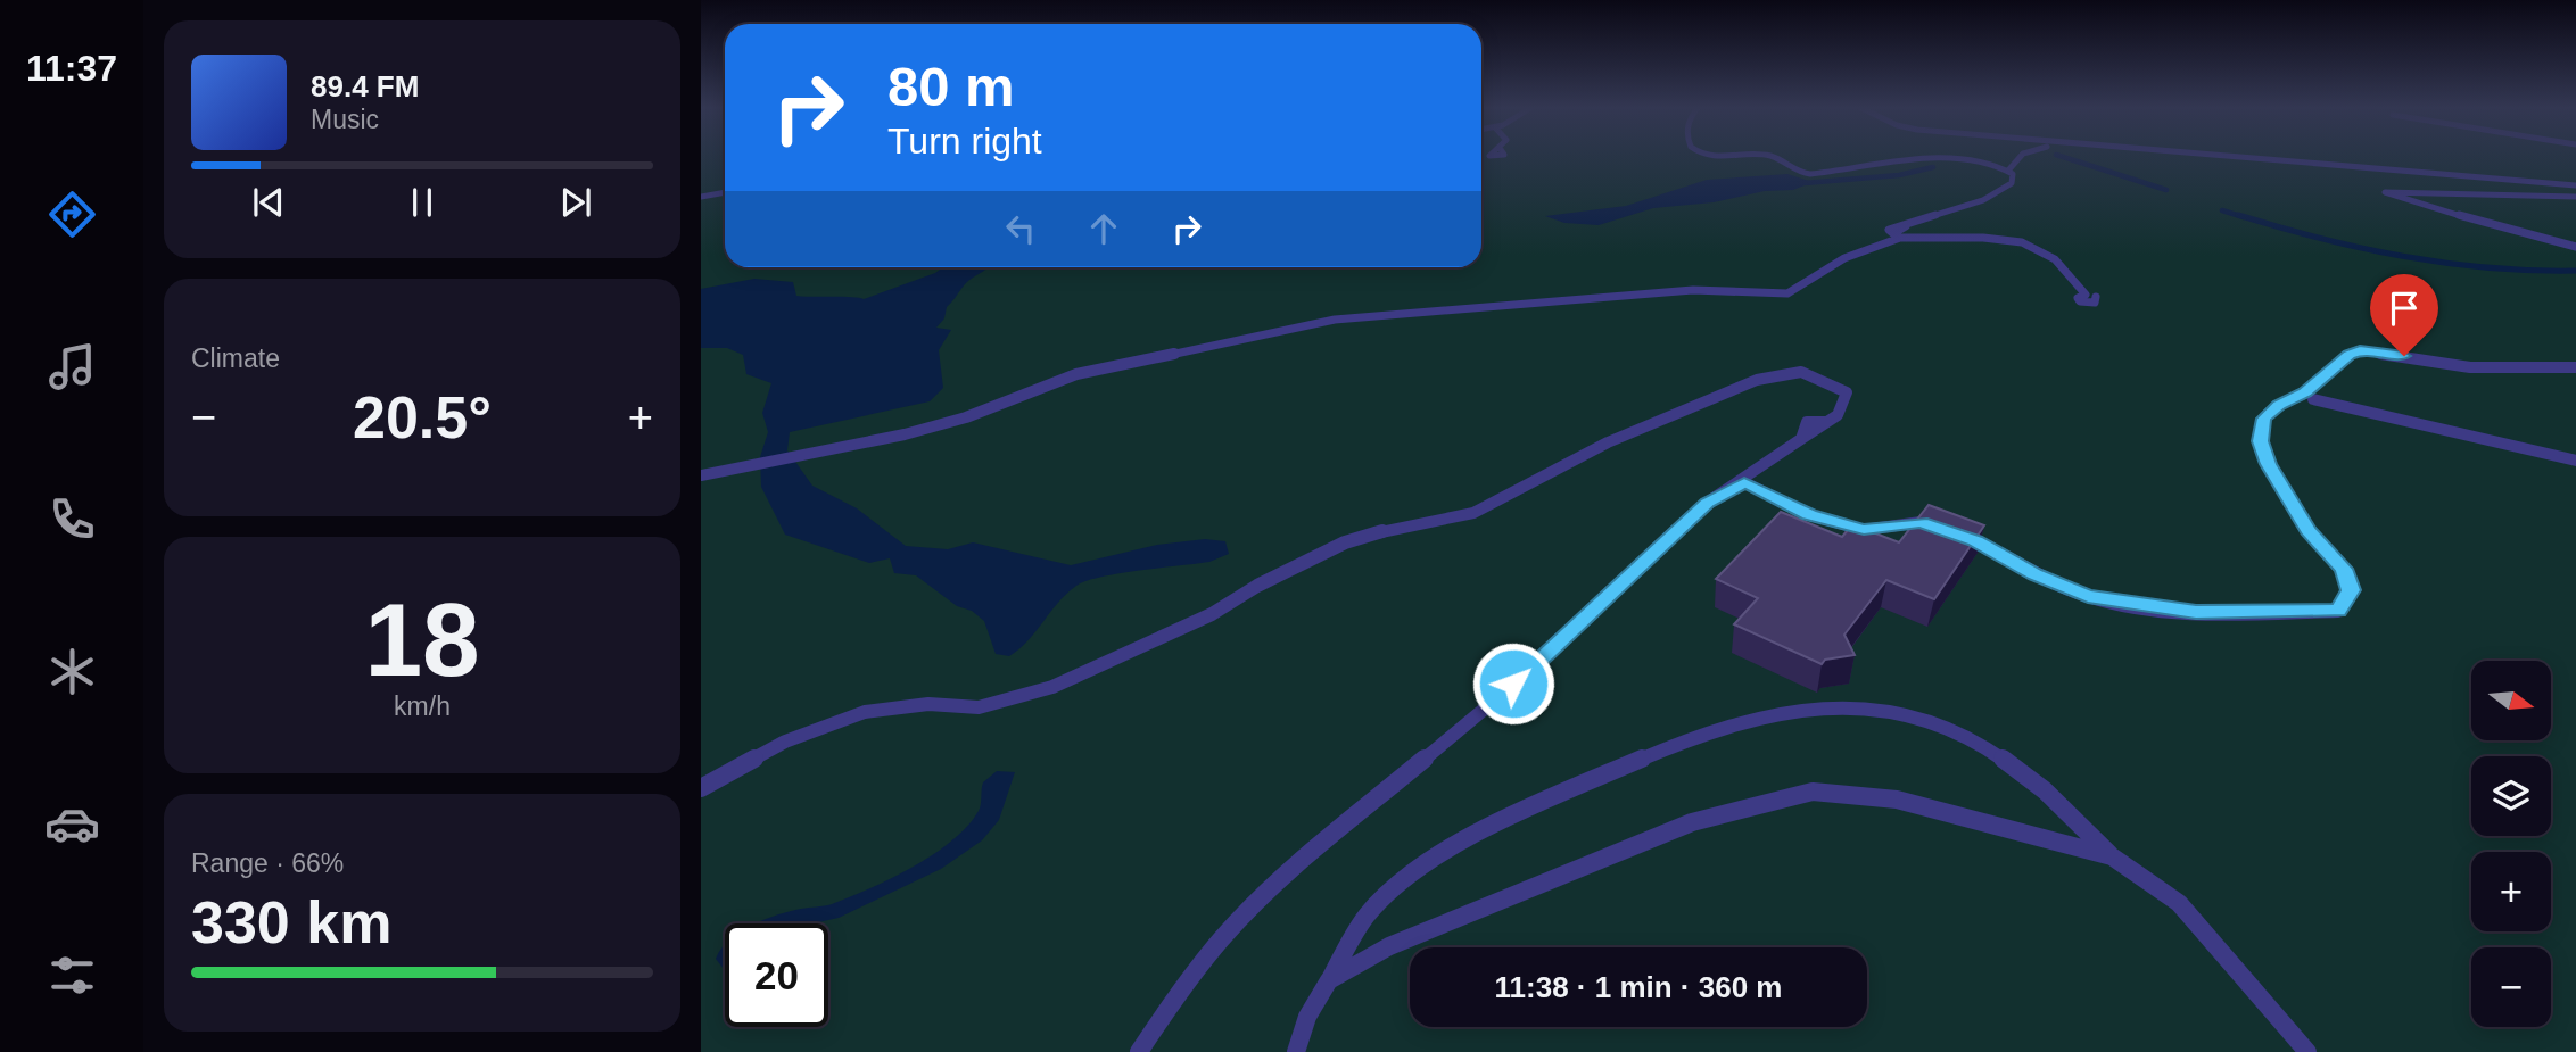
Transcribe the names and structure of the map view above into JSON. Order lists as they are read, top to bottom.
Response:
{
  "north": "right",
  "page": {
    "tabs": "11:37",
    "turn": ["80 m", "Turn right"],
    "song": ["89.4 FM", "Music"],
    "tile": [
      "Climate",
      ["18", "km/h"],
      ["Range · 66%", "330 km"]
    ],
    "heat": ["−", "20.5°", "+"],
    "map_buttons": ["+", "−"],
    "limit": "20",
    "trip": "11:38 · 1 min · 360 m"
  }
}
